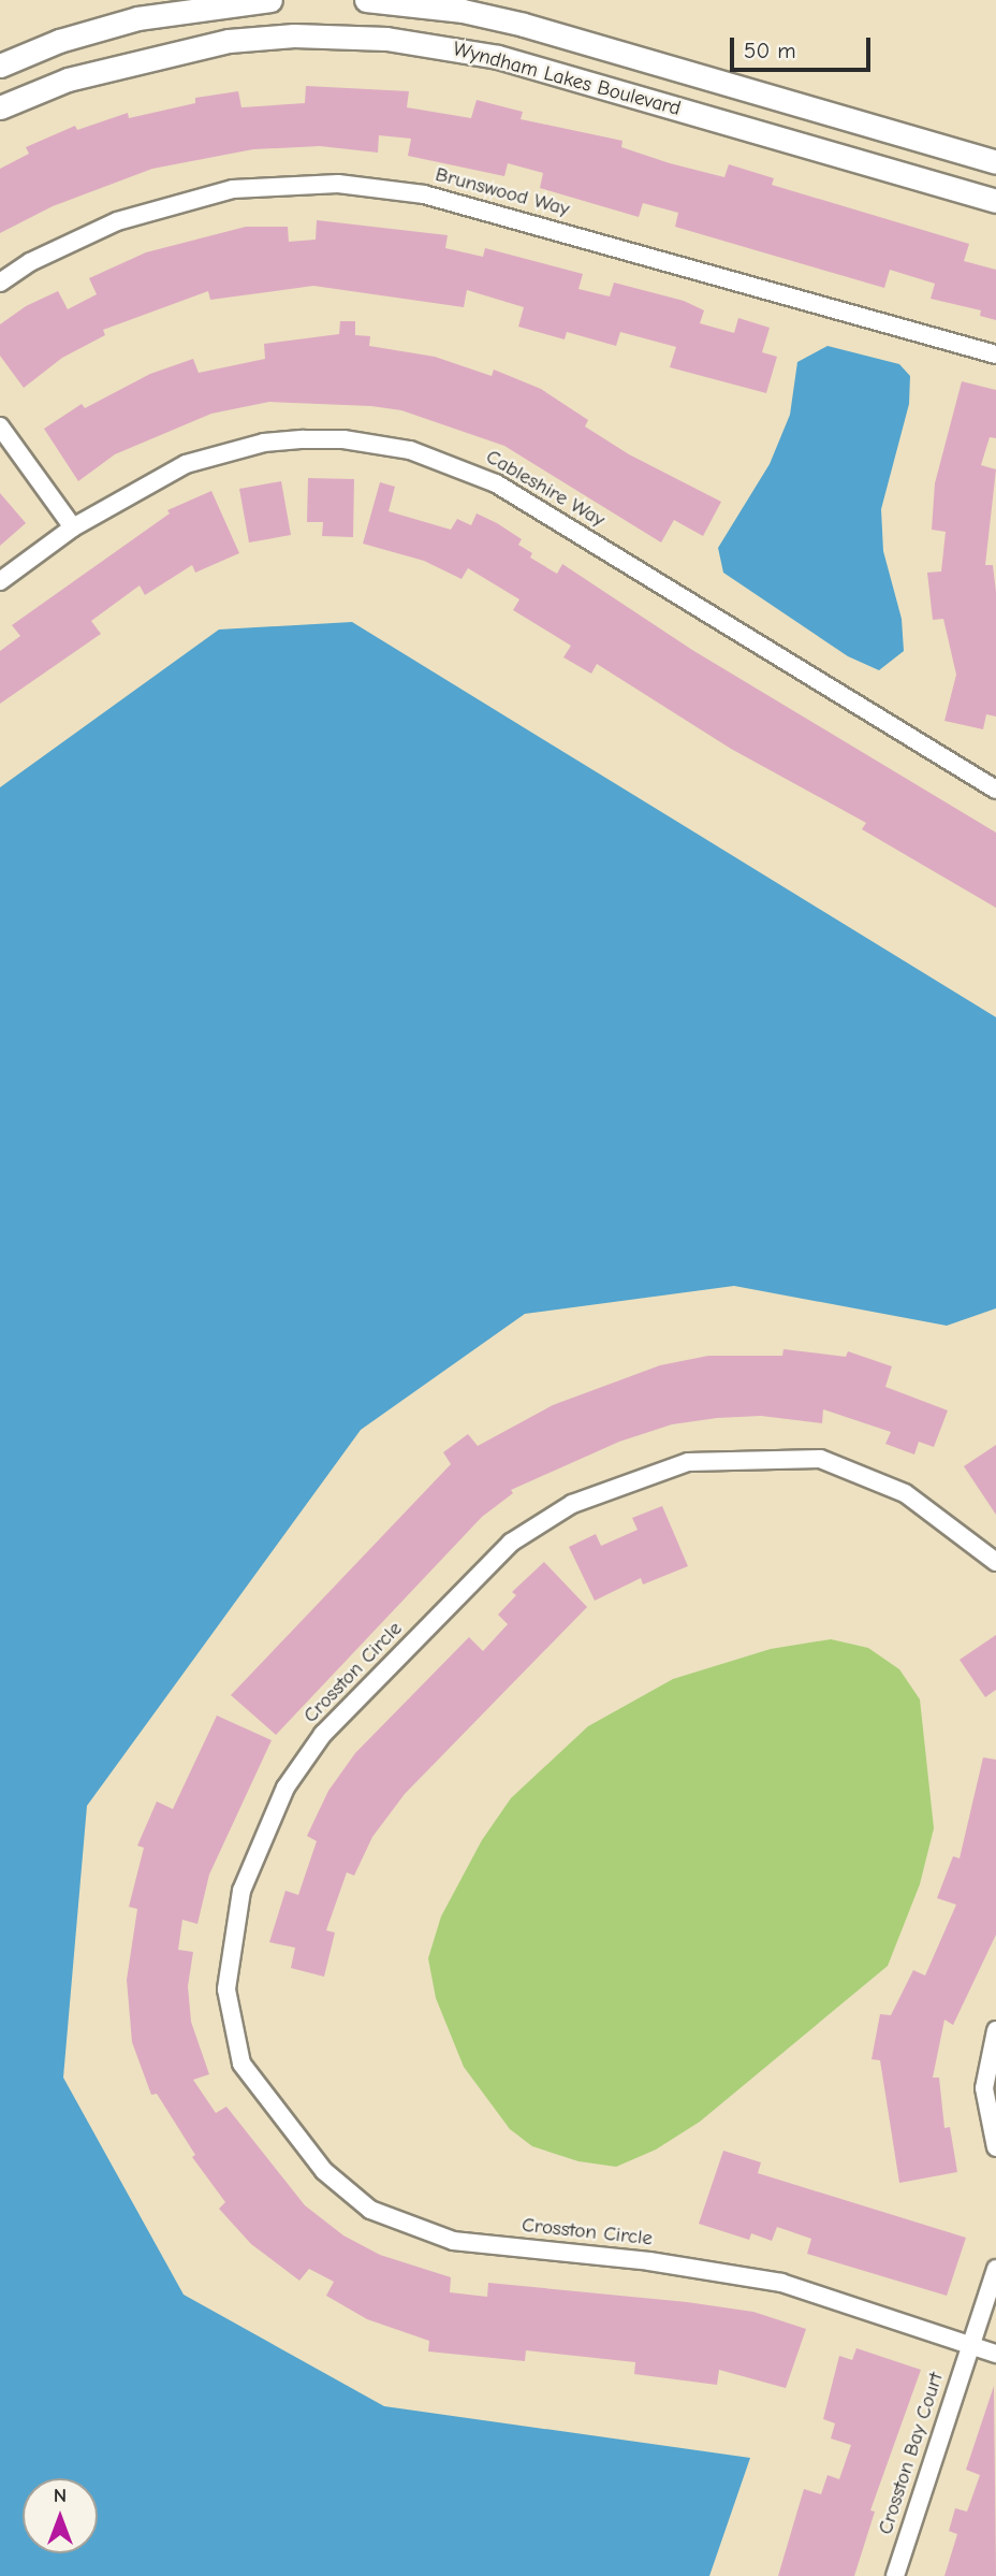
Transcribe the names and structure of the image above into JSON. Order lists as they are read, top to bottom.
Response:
{
  "streets": {
    "street": [
      "Wyndham Lakes Boulevard",
      "Brunswood Way",
      "Cableshire Way",
      "Crosston Circle",
      "Crosston Bay Court"
    ]
  },
  "crossings": [
    ["Crosston Circle", "Crosston Bay Court"]
  ],
  "scale_bar": "50 m",
  "north": "top"
}
